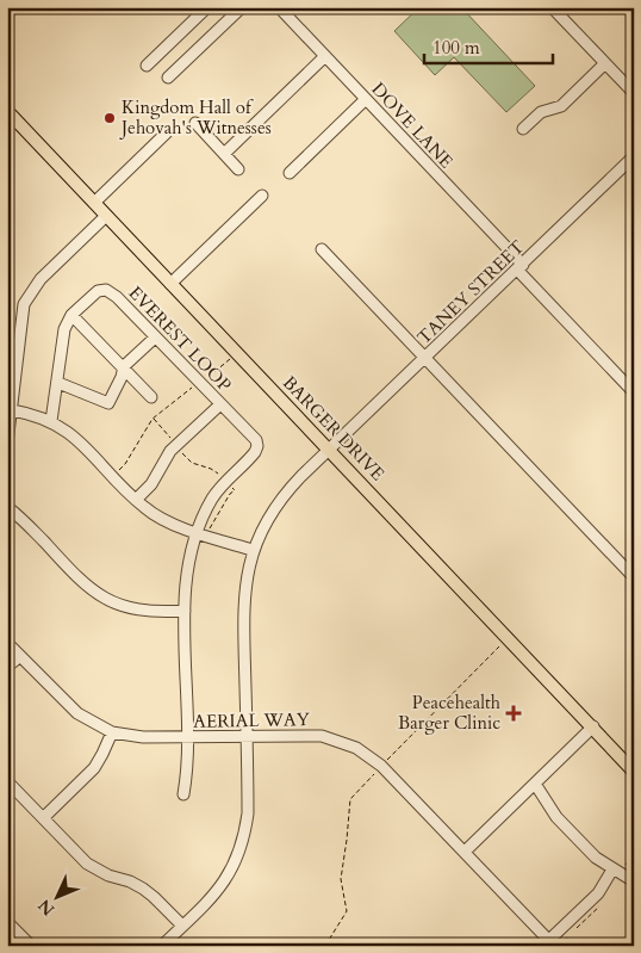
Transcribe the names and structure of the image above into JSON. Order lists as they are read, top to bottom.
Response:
{
  "streets": {
    "main road": ["BARGER DRIVE"],
    "street": [
      "DOVE LANE",
      "TANEY STREET",
      "EVEREST LOOP",
      "AERIAL WAY"
    ]
  },
  "crossings": [
    ["DOVE LANE", "TANEY STREET"],
    ["TANEY STREET", "BARGER DRIVE"],
    ["TANEY STREET", "AERIAL WAY"],
    ["EVEREST LOOP", "AERIAL WAY"]
  ],
  "places": {
    "other": ["Kingdom Hall of Jehovah's Witnesses"],
    "health": ["Peacehealth Barger Clinic"]
  },
  "scale_bar": "100 m",
  "north": "bottom left"
}
